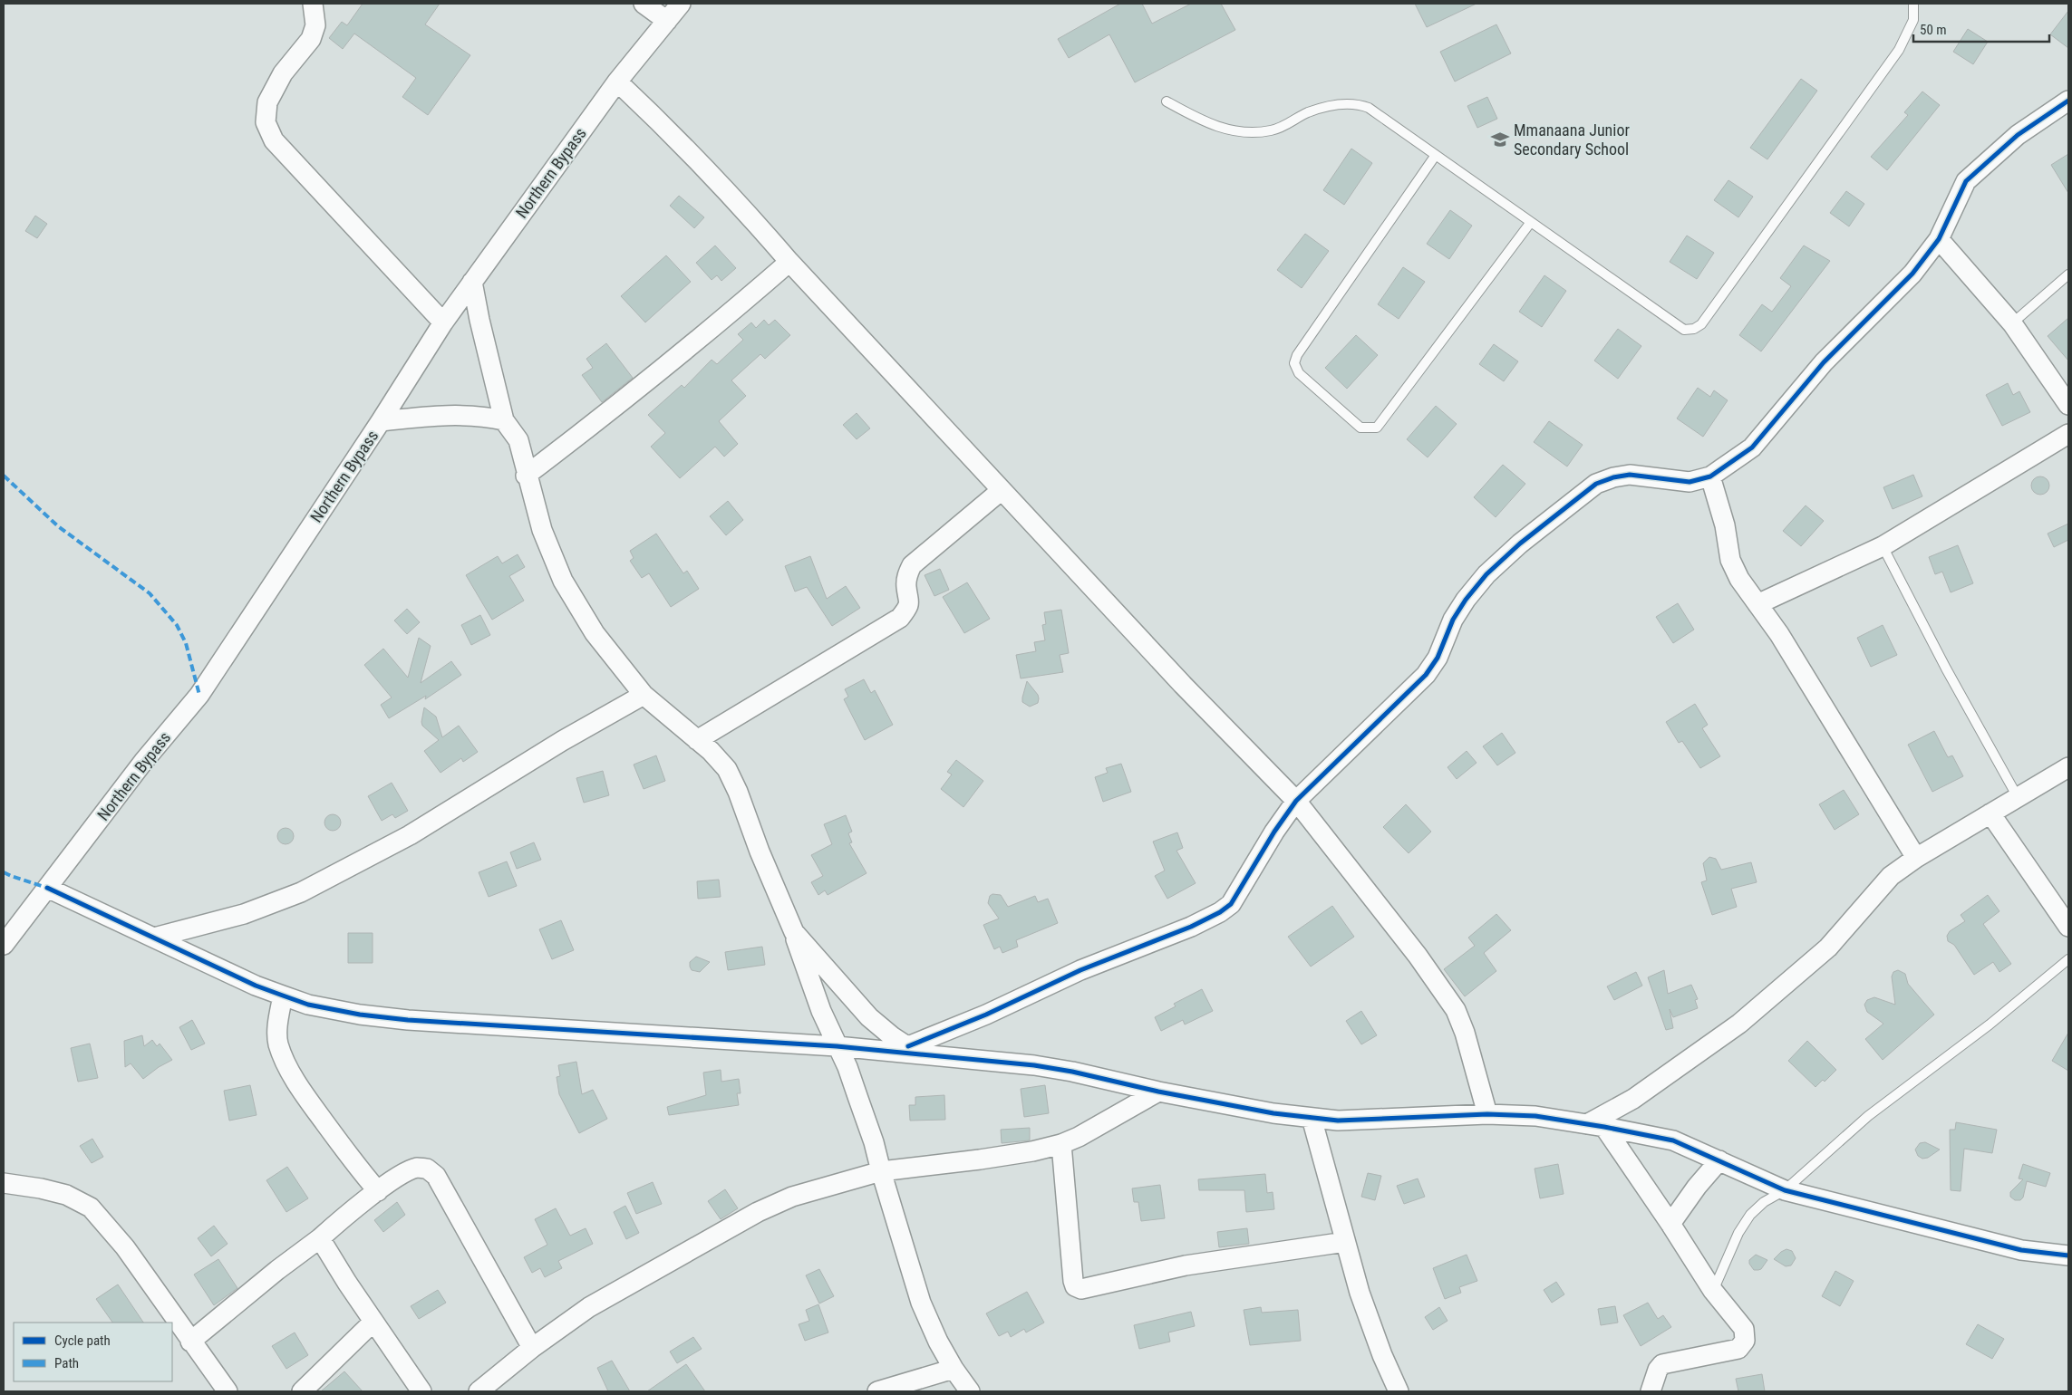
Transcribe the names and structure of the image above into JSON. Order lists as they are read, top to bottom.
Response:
{
  "streets": {
    "street": ["Northern Bypass"]
  },
  "places": {
    "school or university": ["Mmanaana Junior Secondary School"]
  },
  "legend": ["Cycle path", "Path"],
  "scale_bar": "50 m"
}
